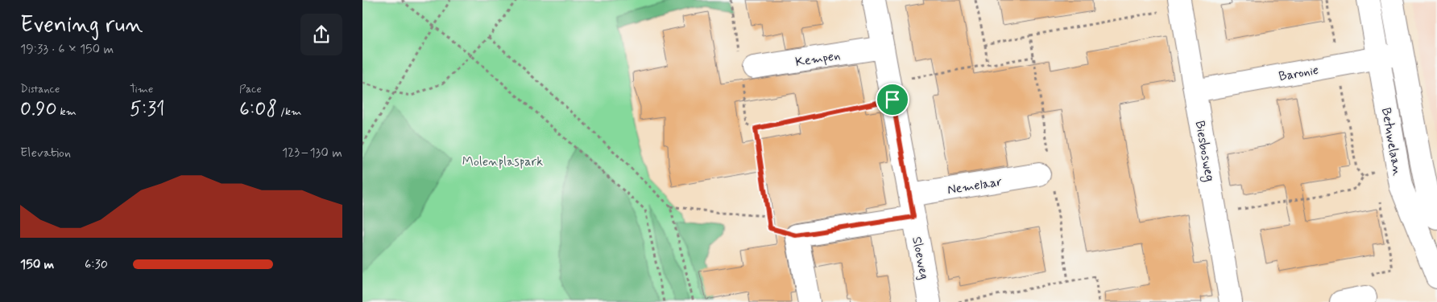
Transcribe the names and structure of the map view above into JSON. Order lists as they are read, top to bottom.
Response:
{
  "streets": {
    "street": [
      "Kempen",
      "Baronie",
      "Betuwelaan",
      "Biesbosweg",
      "Nemelaar",
      "Sloeweg"
    ]
  },
  "crossings": [
    ["Kempen", "Sloeweg"],
    ["Baronie", "Betuwelaan"],
    ["Baronie", "Biesbosweg"],
    ["Nemelaar", "Sloeweg"]
  ],
  "parks": ["Molenplaspark"],
  "page": {
    "heading": ["Evening run", "19:33 · 6 × 150 m"],
    "stats": [
      ["Distance", "0.90 km"],
      ["Time", "5:31"],
      ["Pace", "6:08 /km"]
    ],
    "chart": ["Elevation", "123–130 m"],
    "list": [
      {
        "name": "150 m",
        "note": "6:30"
      }
    ]
  }
}
